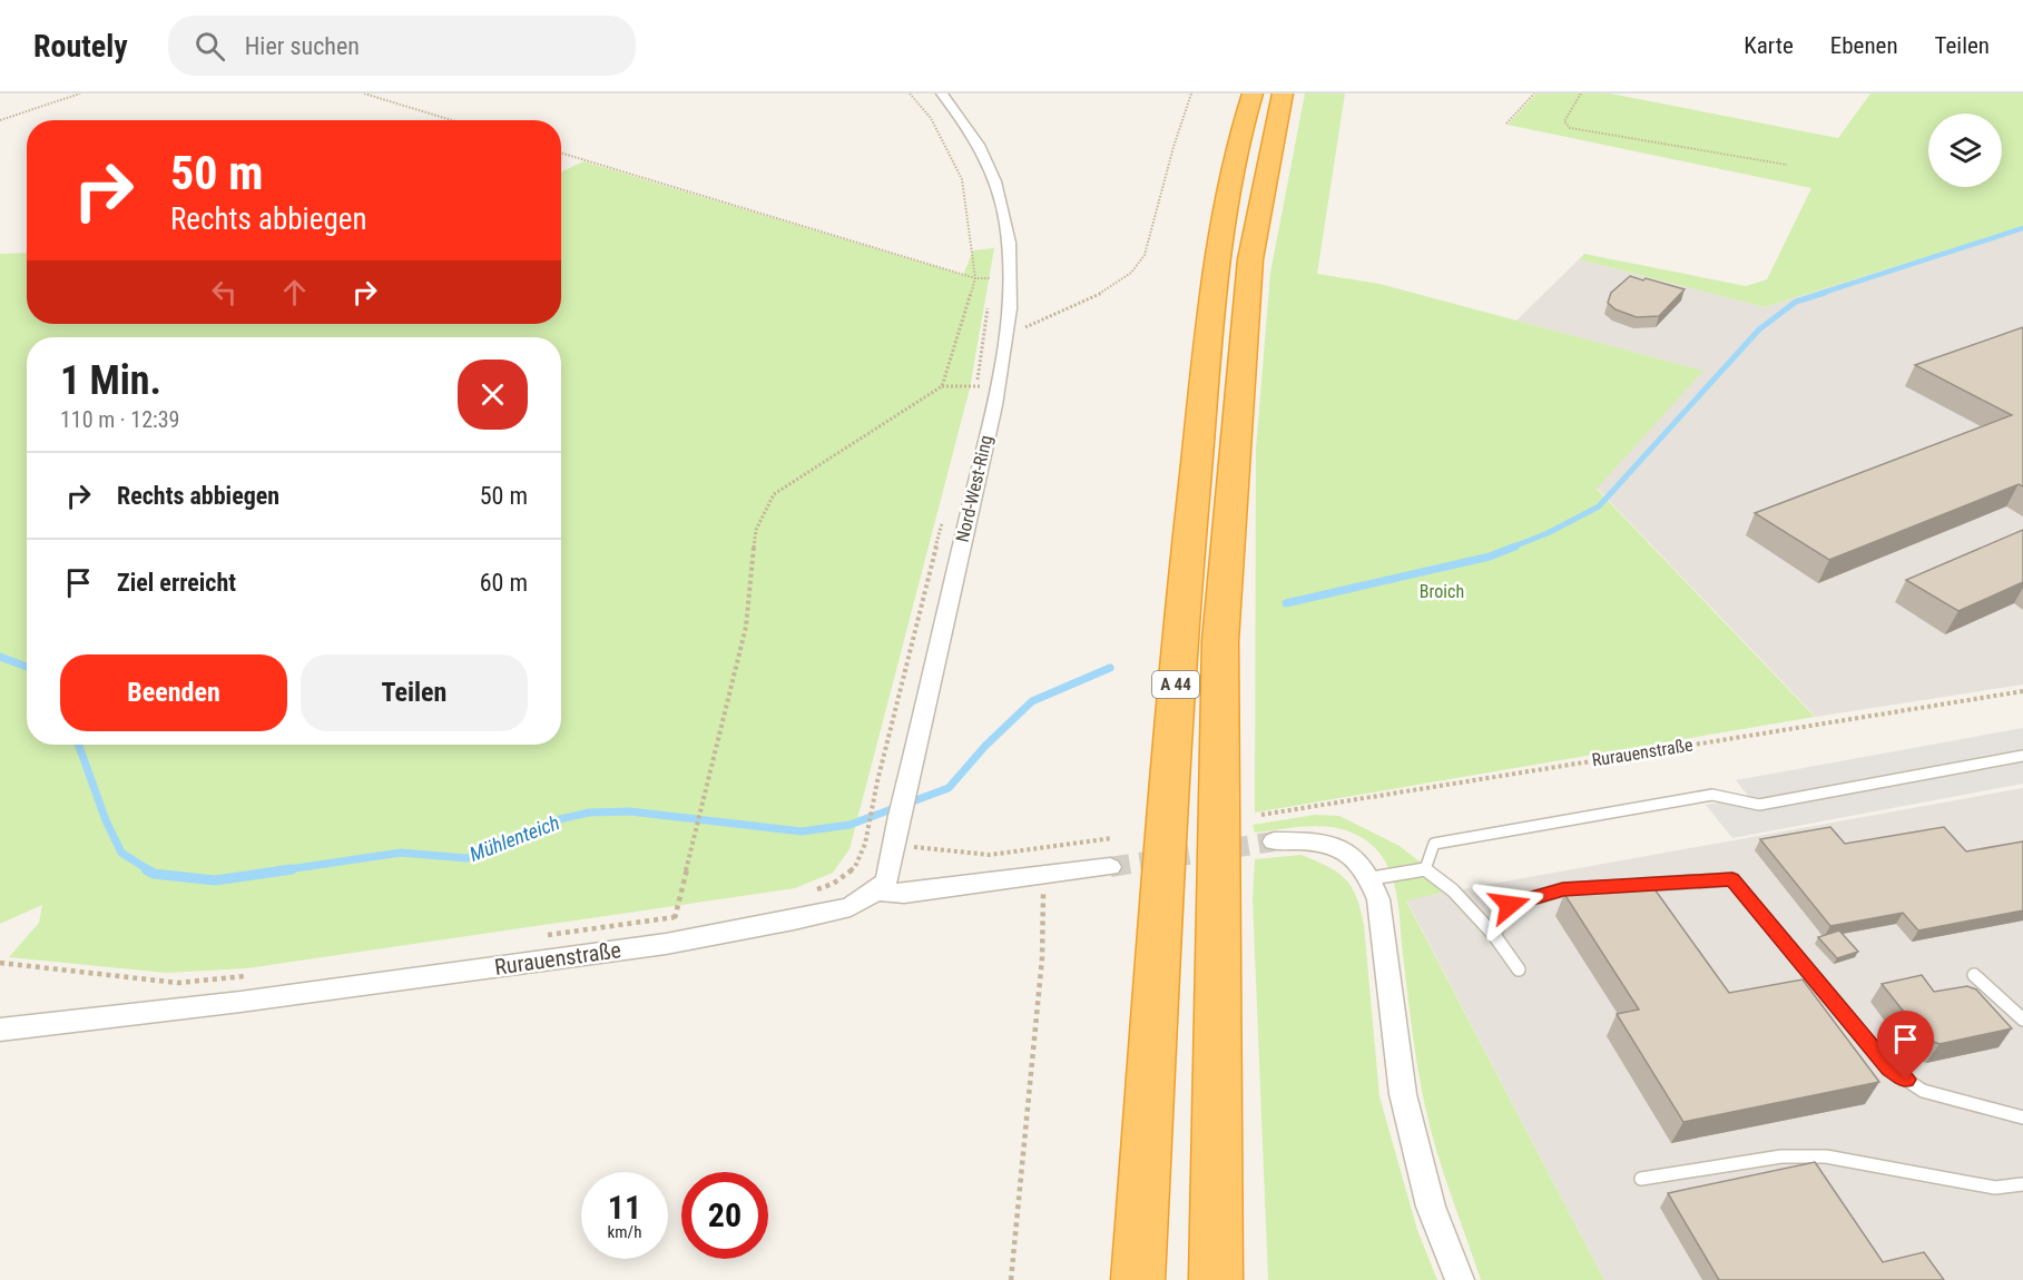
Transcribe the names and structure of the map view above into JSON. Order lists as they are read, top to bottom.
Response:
{
  "streets": {
    "highway": ["A 44"],
    "street": ["Nord-West-Ring", "Rurauenstraße"]
  },
  "crossings": [
    ["Nord-West-Ring", "Rurauenstraße"]
  ],
  "water": ["Mühlenteich"],
  "parks": ["Broich"],
  "page": {
    "header": "Routely",
    "search": "Hier suchen",
    "nav": ["Karte", "Ebenen", "Teilen"],
    "turn": ["50 m", "Rechts abbiegen"],
    "heading": ["1 Min.", "110 m · 12:39"],
    "list": [
      {
        "name": "Rechts abbiegen",
        "value": "50 m"
      },
      {
        "name": "Ziel erreicht",
        "value": "60 m"
      }
    ],
    "buttons": ["Beenden", "Teilen"],
    "speed": "11 km/h",
    "limit": "20"
  }
}
